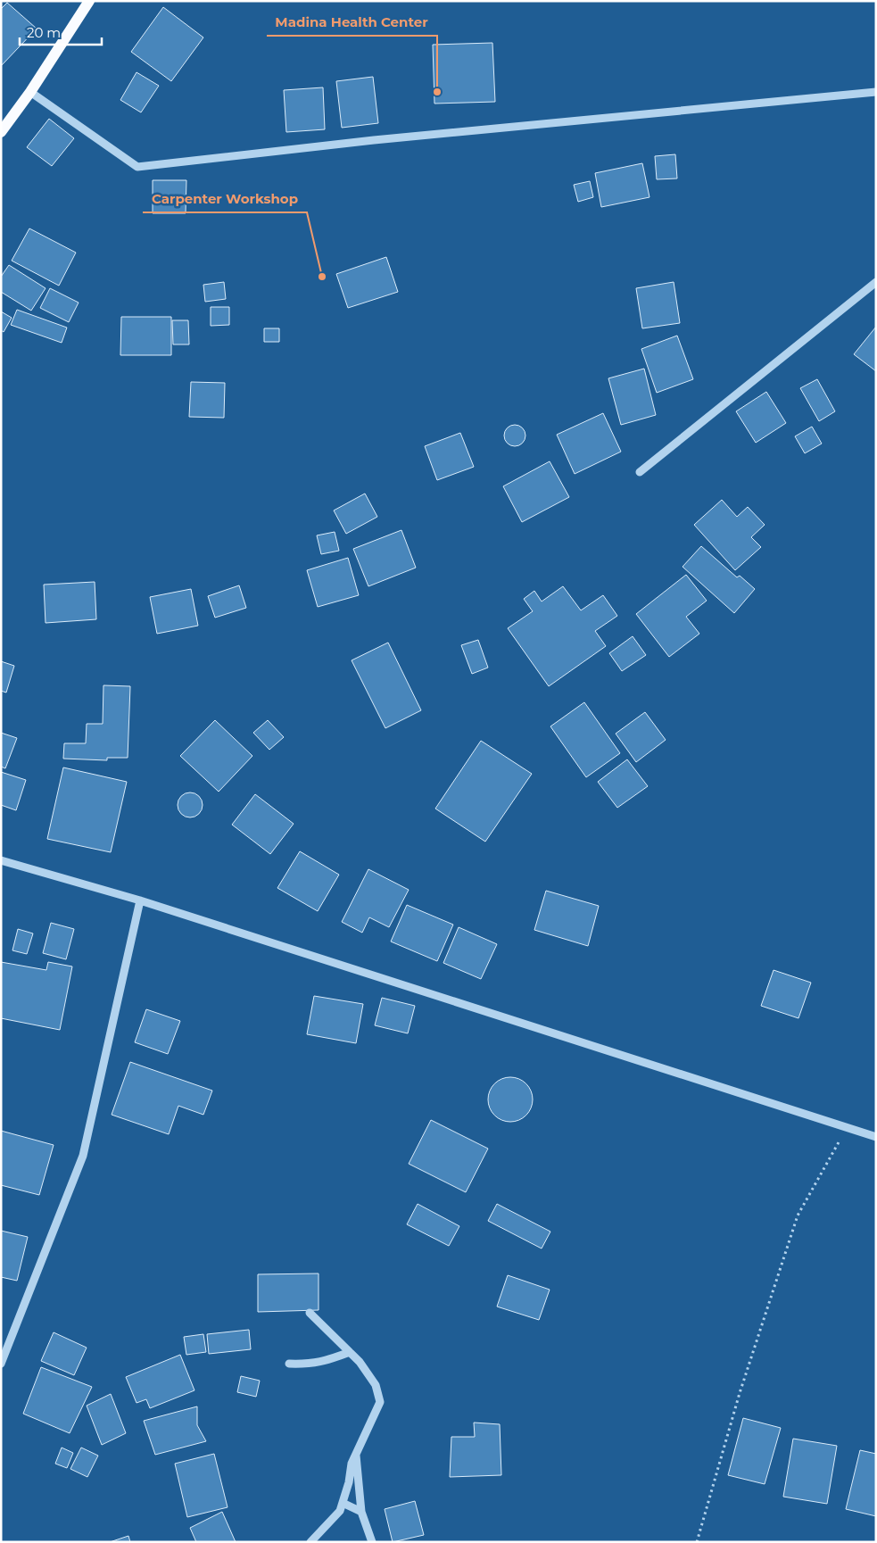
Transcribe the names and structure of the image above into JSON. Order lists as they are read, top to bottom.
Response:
{
  "places": ["Madina Health Center", "Carpenter Workshop"],
  "scale_bar": "20 m"
}
